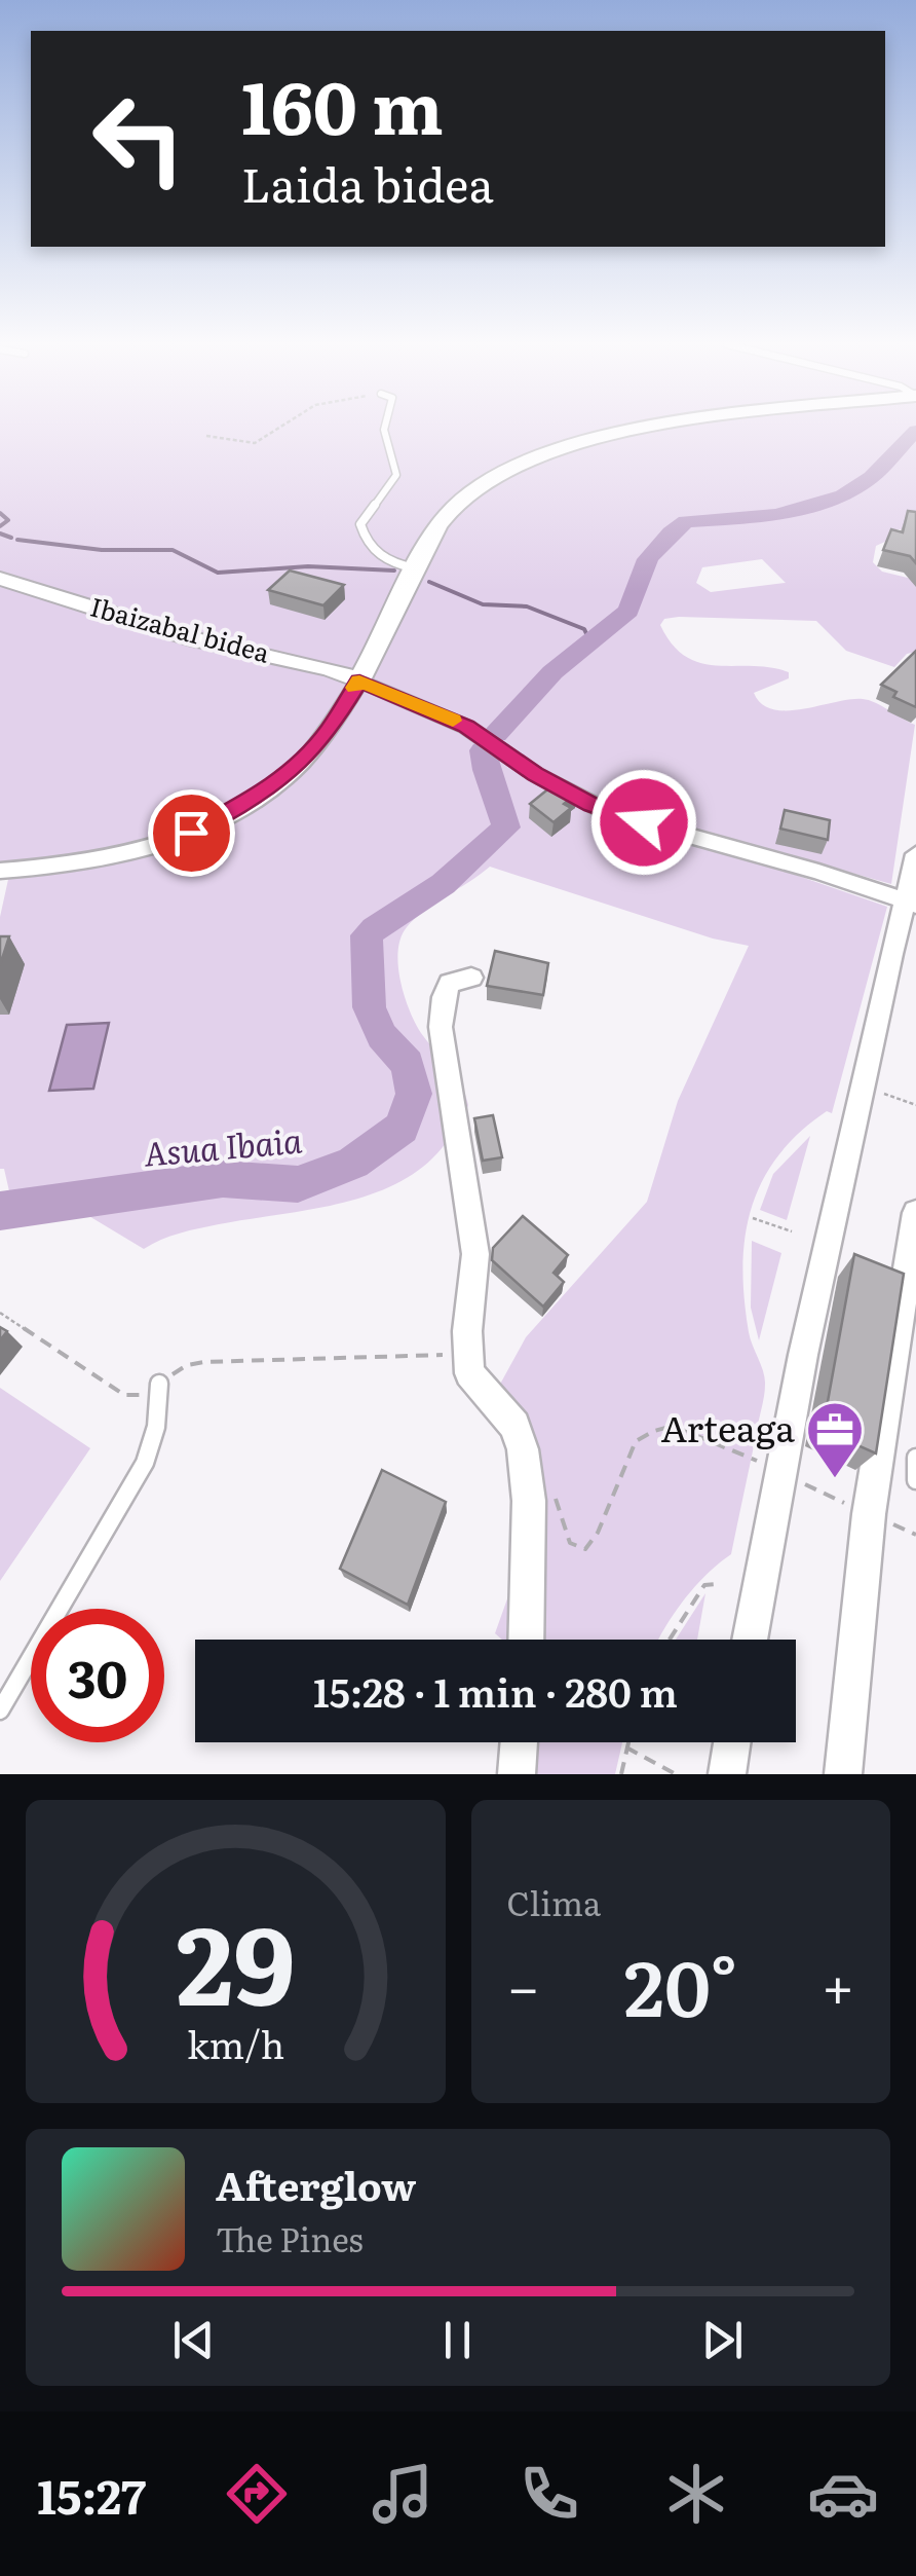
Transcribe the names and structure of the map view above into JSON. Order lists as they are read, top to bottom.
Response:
{
  "streets": {
    "street": ["Ibaizabal bidea"]
  },
  "water": ["Asua Ibaia"],
  "places": {
    "office": ["Arteaga"]
  },
  "page": {
    "turn": ["160 m", "Laida bidea"],
    "limit": "30",
    "trip": "15:28 · 1 min · 280 m",
    "tile": "Clima",
    "heat": ["−", "20°", "+"],
    "song": ["Afterglow", "The Pines"],
    "tabs": "15:27",
    "gauge": ["29", "km/h"]
  }
}
